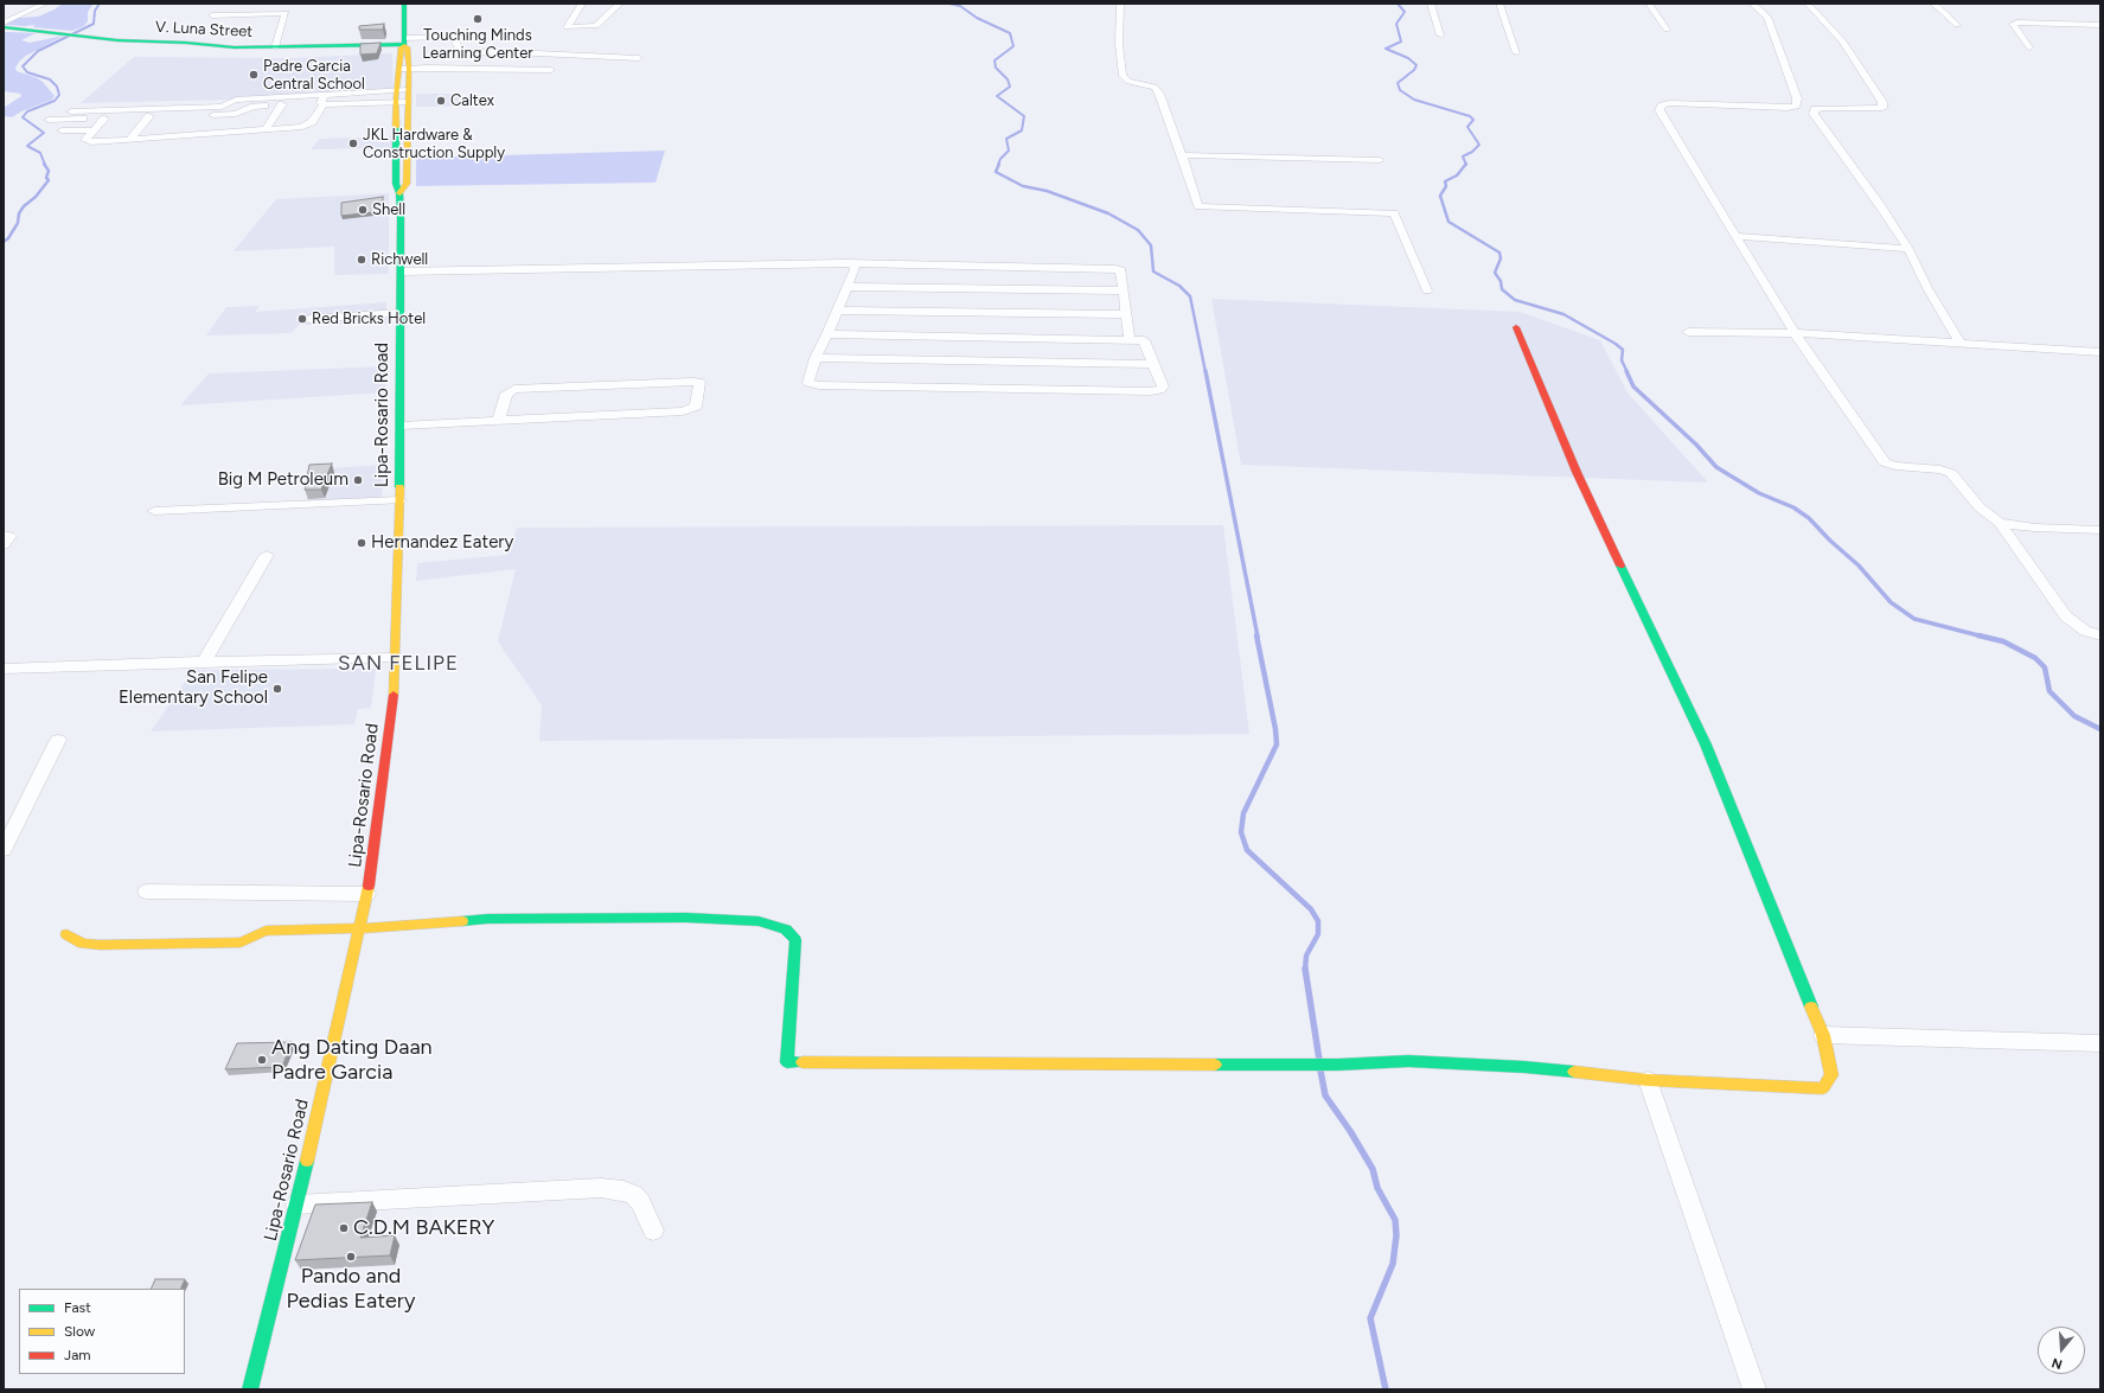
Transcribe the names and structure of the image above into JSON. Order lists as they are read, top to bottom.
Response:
{
  "streets": {
    "street": ["V. Luna Street", "Lipa-Rosario Road"]
  },
  "crossings": [
    ["V. Luna Street", "Lipa-Rosario Road"]
  ],
  "districts": ["SAN FELIPE"],
  "places": [
    "Touching Minds Learning Center",
    "Padre Garcia Central School",
    "Caltex",
    "JKL Hardware & Construction Supply",
    "Shell",
    "Richwell",
    "Red Bricks Hotel",
    "Big M Petroleum",
    "Hernandez Eatery",
    "San Felipe Elementary School",
    "Ang Dating Daan Padre Garcia",
    "C.D.M BAKERY",
    "Pando and Pedias Eatery"
  ],
  "legend": ["Fast", "Slow", "Jam"],
  "north": "bottom"
}
